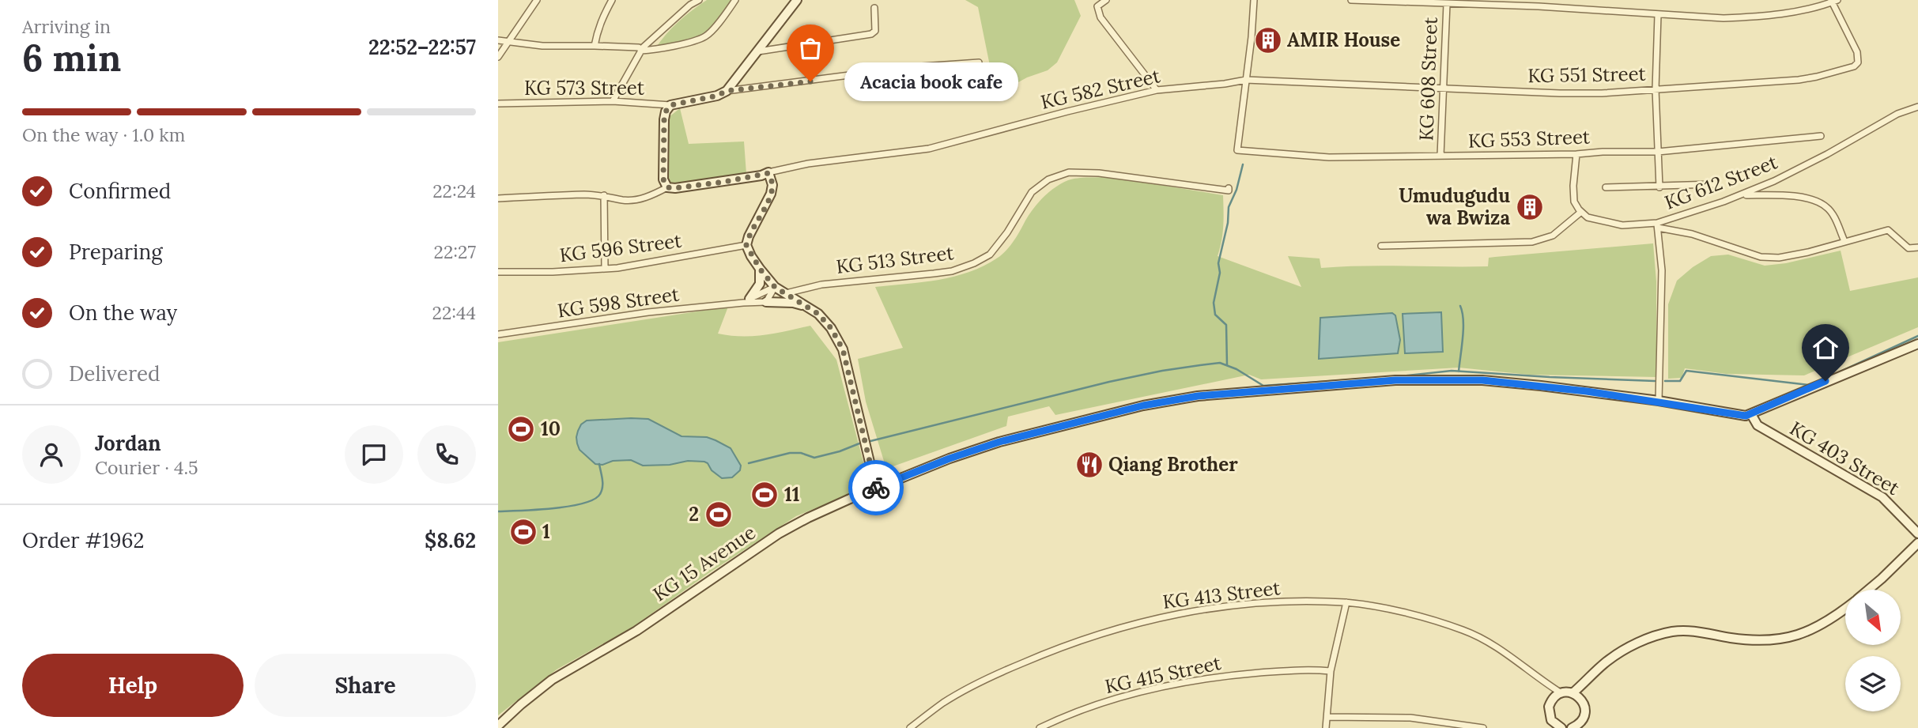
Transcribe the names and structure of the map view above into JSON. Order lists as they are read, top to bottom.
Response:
{
  "streets": {
    "main road": ["KG 403 Street", "KG 15 Avenue"],
    "street": [
      "KG 551 Street",
      "KG 608 Street",
      "KG 573 Street",
      "KG 582 Street",
      "KG 553 Street",
      "KG 612 Street",
      "KG 596 Street",
      "KG 513 Street",
      "KG 598 Street",
      "KG 413 Street",
      "KG 415 Street"
    ]
  },
  "crossings": [
    ["KG 551 Street", "KG 608 Street"],
    ["KG 551 Street", "KG 582 Street"],
    ["KG 551 Street", "KG 553 Street"],
    ["KG 608 Street", "KG 553 Street"],
    ["KG 582 Street", "KG 553 Street"],
    ["KG 403 Street", "KG 15 Avenue"]
  ],
  "places": {
    "building": ["AMIR House", "Umudugudu wa Bwiza"],
    "other": ["Acacia book cafe"],
    "sports": [
      "10",
      "11",
      "2",
      "1"
    ],
    "restaurant": ["Qiang Brother"]
  },
  "north": "bottom right",
  "page": {
    "heading": ["6 min", "Arriving in", "22:52–22:57"],
    "panel": [
      "Jordan",
      "Courier · 4.5",
      "Order #1962",
      "$8.62"
    ],
    "bubble": "Acacia book cafe",
    "bar": "On the way · 1.0 km",
    "list": [
      ["Confirmed", "22:24"],
      ["Preparing", "22:27"],
      ["On the way", "22:44"],
      "Delivered"
    ],
    "buttons": ["Help", "Share"]
  }
}
